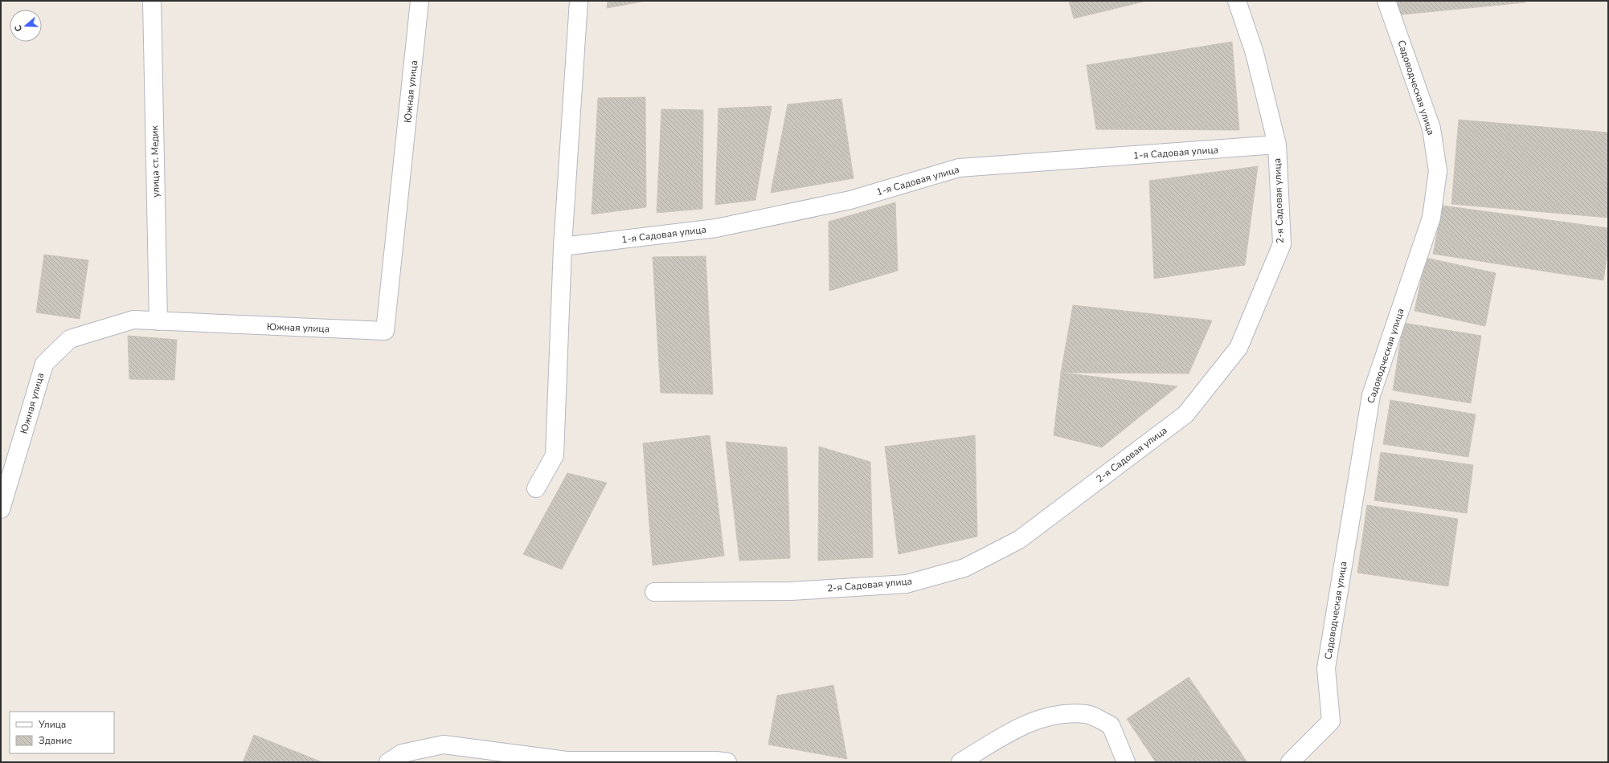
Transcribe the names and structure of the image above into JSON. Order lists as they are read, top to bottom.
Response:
{
  "streets": {
    "street": [
      "Садоводческая улица",
      "Южная улица",
      "1-я Садовая улица",
      "улица ст. Медик",
      "2-я Садовая улица"
    ]
  },
  "crossings": [
    ["Южная улица", "улица ст. Медик"],
    ["1-я Садовая улица", "2-я Садовая улица"]
  ],
  "legend": ["Улица", "Здание"],
  "north": "left"
}
